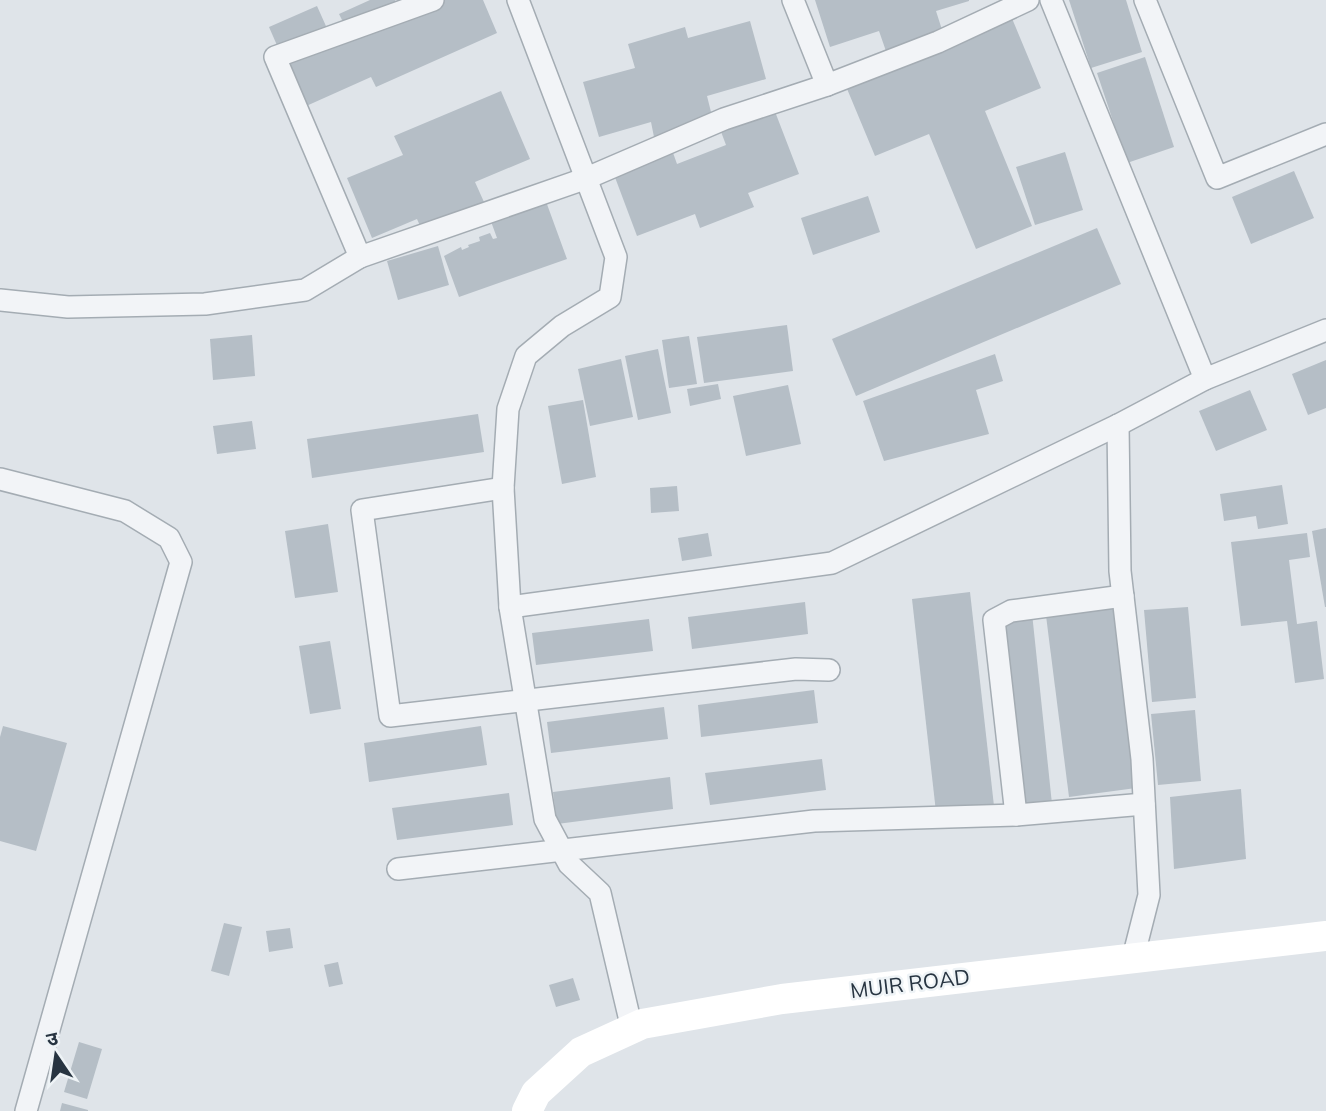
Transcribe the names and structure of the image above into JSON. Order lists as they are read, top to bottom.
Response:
{
  "streets": {
    "main road": ["MUIR ROAD"]
  },
  "north": "top"
}
